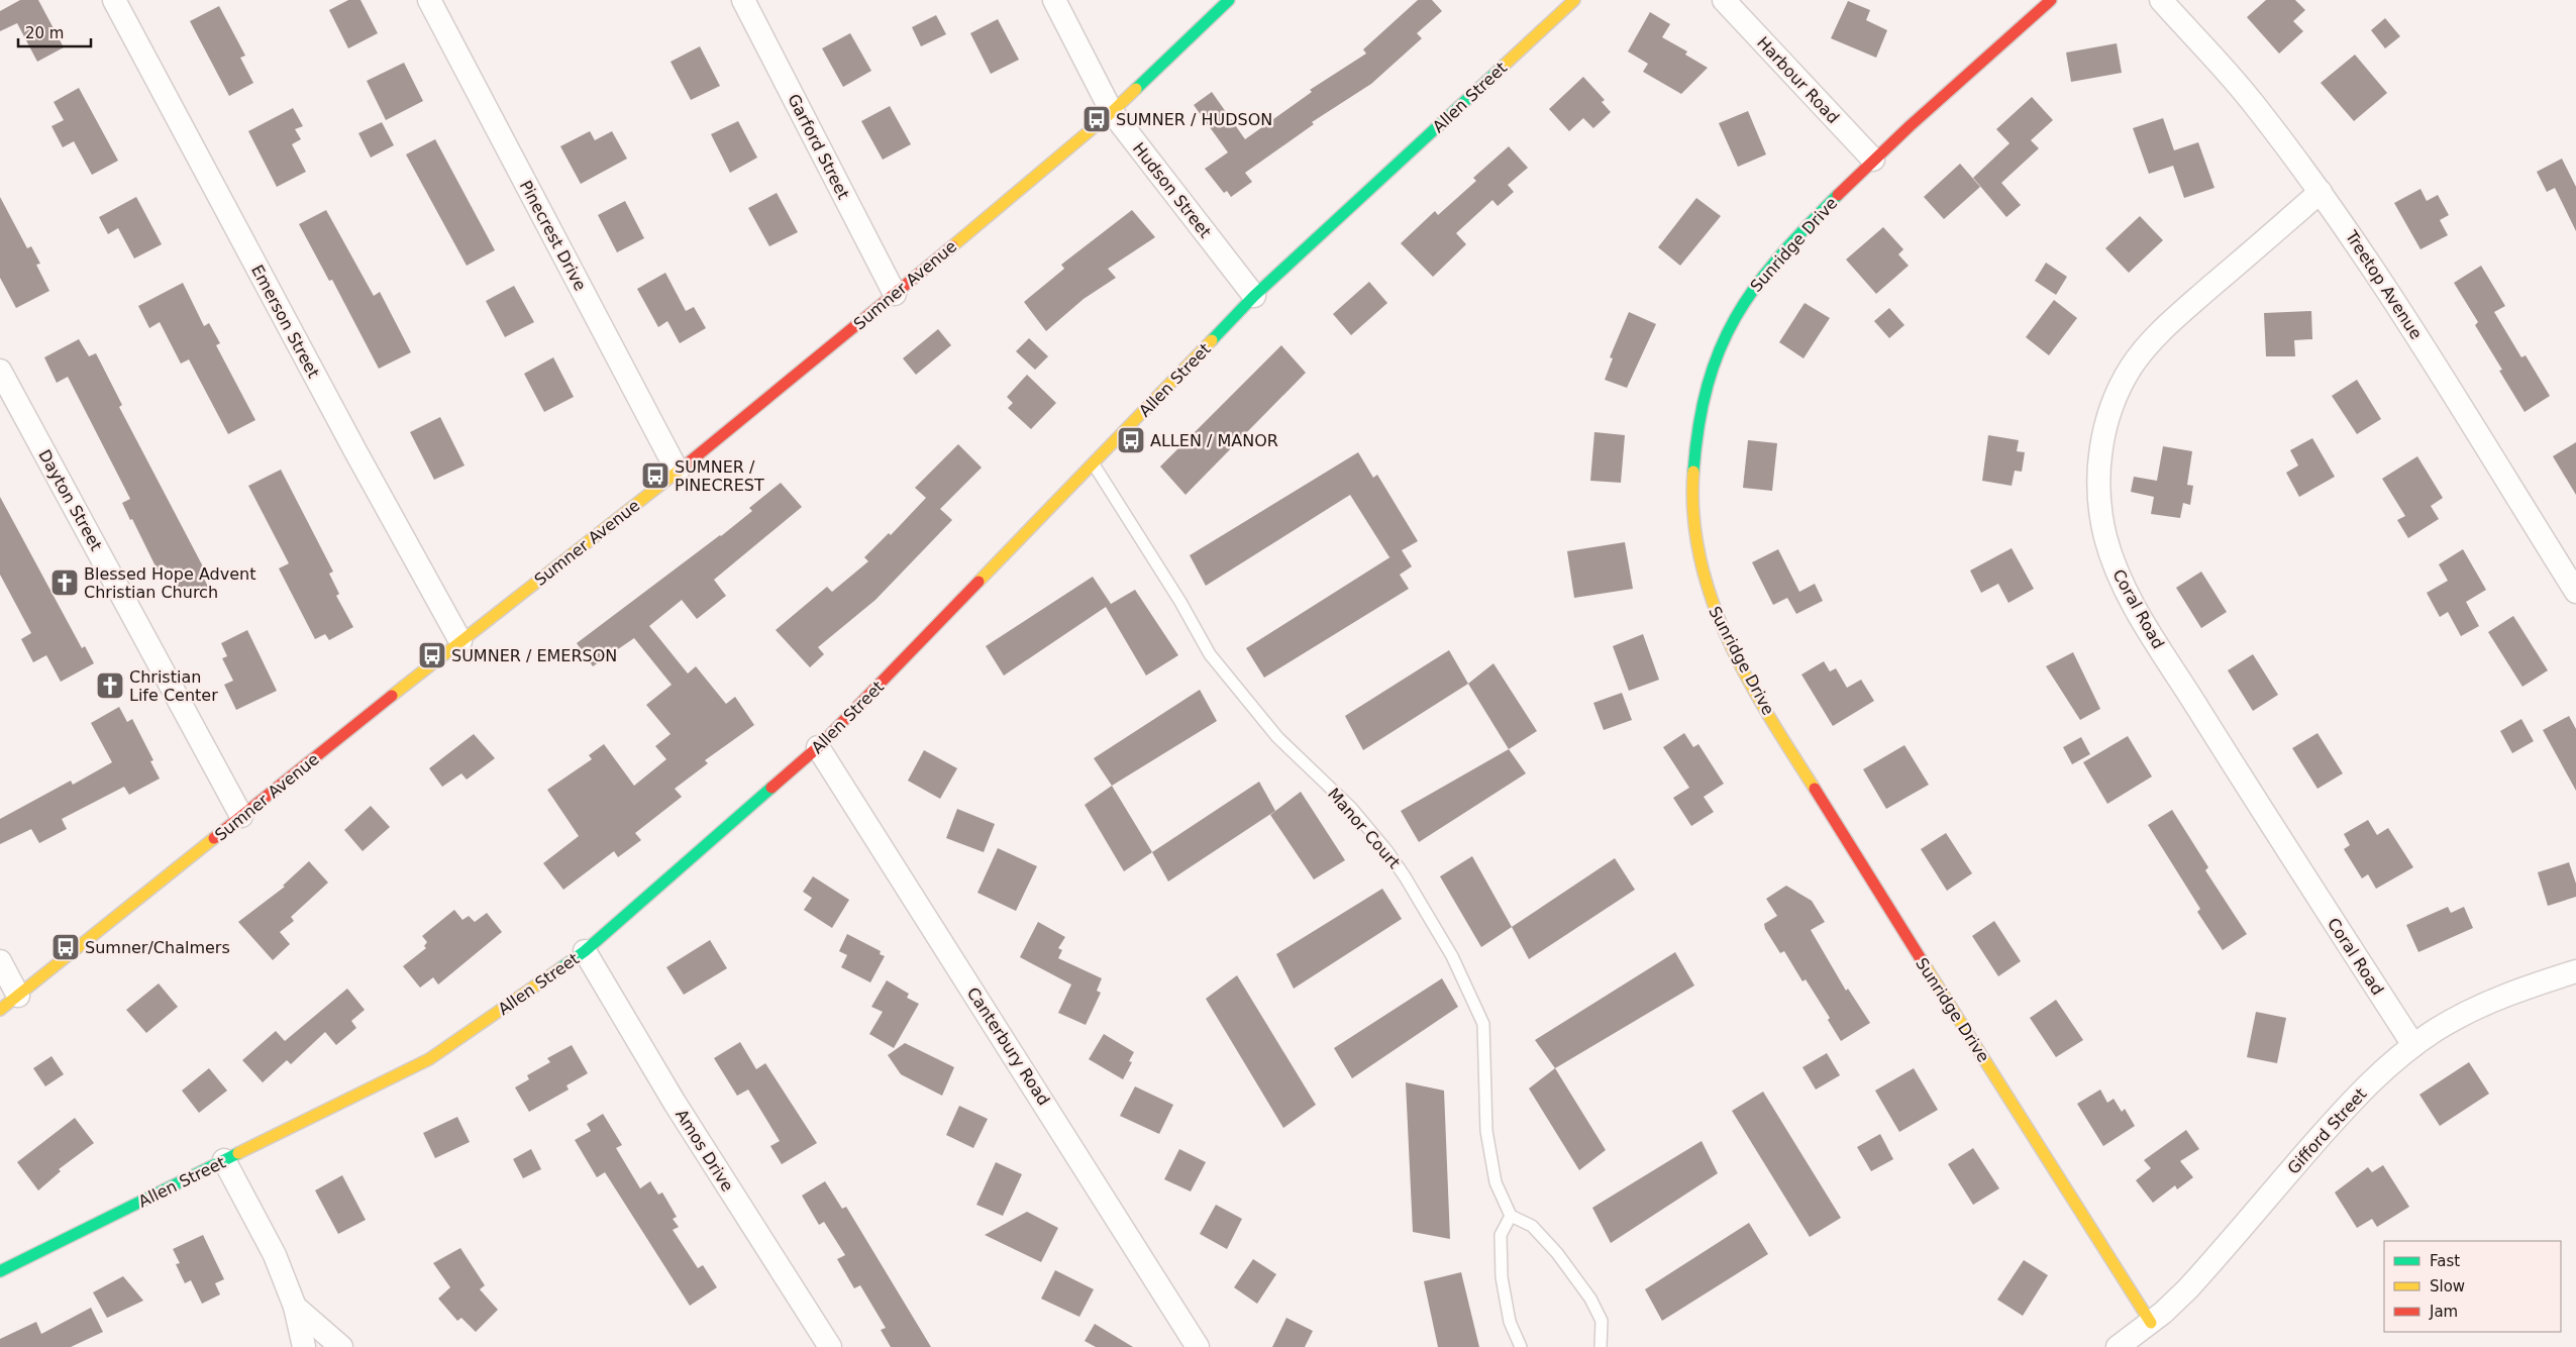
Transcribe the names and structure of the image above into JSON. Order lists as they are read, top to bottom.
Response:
{
  "streets": {
    "main road": ["Allen Street", "Sunridge Drive", "Sumner Avenue"],
    "street": [
      "Harbour Road",
      "Garford Street",
      "Hudson Street",
      "Pinecrest Drive",
      "Treetop Avenue",
      "Emerson Street",
      "Dayton Street",
      "Coral Road",
      "Canterbury Road",
      "Gifford Street",
      "Amos Drive"
    ],
    "lane": ["Manor Court"]
  },
  "crossings": [
    ["Harbour Road", "Sunridge Drive"],
    ["Allen Street", "Hudson Street"],
    ["Allen Street", "Manor Court"],
    ["Allen Street", "Canterbury Road"],
    ["Allen Street", "Amos Drive"],
    ["Garford Street", "Sumner Avenue"],
    ["Hudson Street", "Sumner Avenue"],
    ["Pinecrest Drive", "Sumner Avenue"],
    ["Sunridge Drive", "Gifford Street"],
    ["Sumner Avenue", "Emerson Street"],
    ["Sumner Avenue", "Dayton Street"],
    ["Treetop Avenue", "Coral Road"],
    ["Coral Road", "Gifford Street"]
  ],
  "places": {
    "bus stop": [
      "SUMNER / HUDSON",
      "ALLEN / MANOR",
      "SUMNER / PINECREST",
      "SUMNER / EMERSON",
      "Sumner/Chalmers"
    ],
    "church": ["Blessed Hope Advent Christian Church", "Christian Life Center"]
  },
  "legend": ["Fast", "Slow", "Jam"],
  "scale_bar": "20 m"
}
